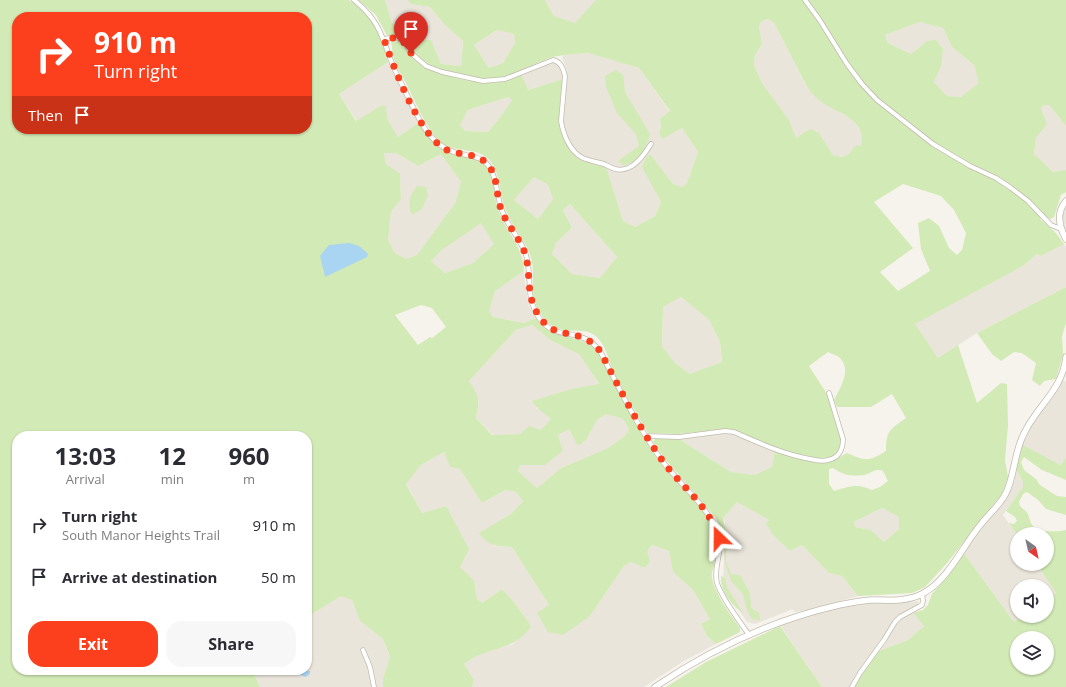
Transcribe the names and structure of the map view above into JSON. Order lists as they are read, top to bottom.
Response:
{
  "north": "bottom right",
  "page": {
    "turn": ["910 m", "Turn right"],
    "then": "Then",
    "eta": [
      "13:03",
      "Arrival",
      "12",
      "min",
      "960",
      "m"
    ],
    "list": [
      {
        "name": "Turn right",
        "note": "South Manor Heights Trail",
        "value": "910 m"
      },
      {
        "name": "Arrive at destination",
        "value": "50 m"
      }
    ],
    "buttons": ["Exit", "Share"]
  }
}
